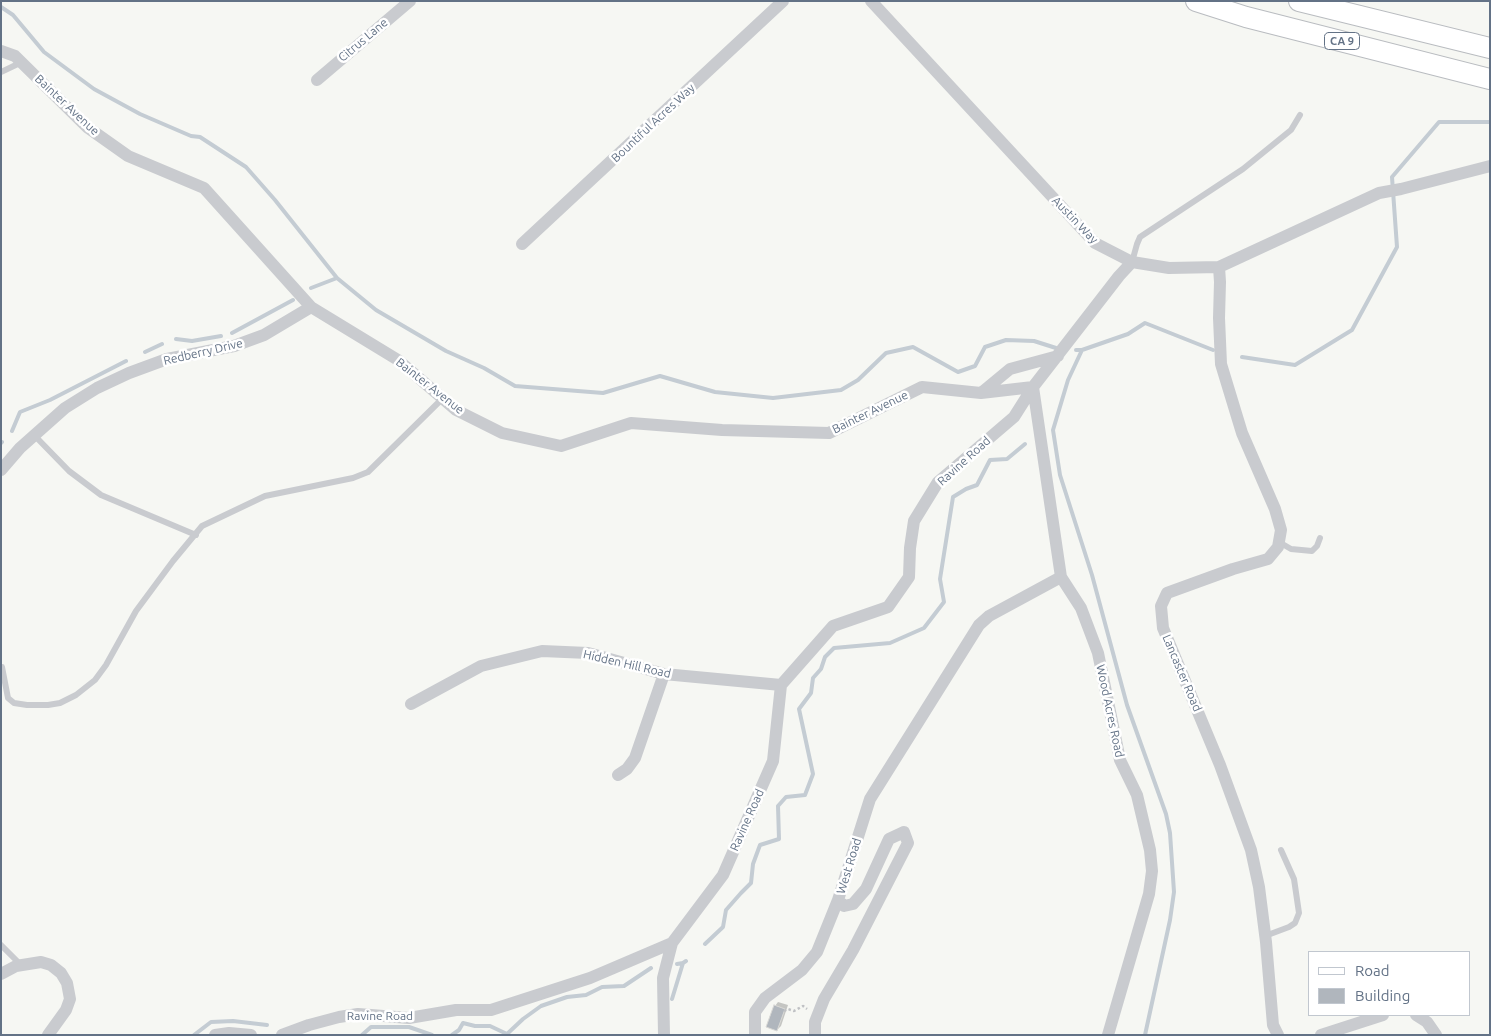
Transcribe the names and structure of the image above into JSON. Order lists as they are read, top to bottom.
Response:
{
  "streets": {
    "main road": ["CA 9"],
    "street": [
      "Citrus Lane",
      "Bainter Avenue",
      "Bountiful Acres Way",
      "Austin Way",
      "Redberry Drive",
      "Ravine Road",
      "Hidden Hill Road",
      "Lancaster Road",
      "Wood Acres Road",
      "West Road"
    ]
  },
  "crossings": [
    ["Bainter Avenue", "Redberry Drive"],
    ["Bainter Avenue", "Ravine Road"],
    ["Bainter Avenue", "Wood Acres Road"],
    ["Ravine Road", "Hidden Hill Road"],
    ["Ravine Road", "Wood Acres Road"],
    ["Wood Acres Road", "West Road"]
  ],
  "legend": ["Road", "Building"]
}
